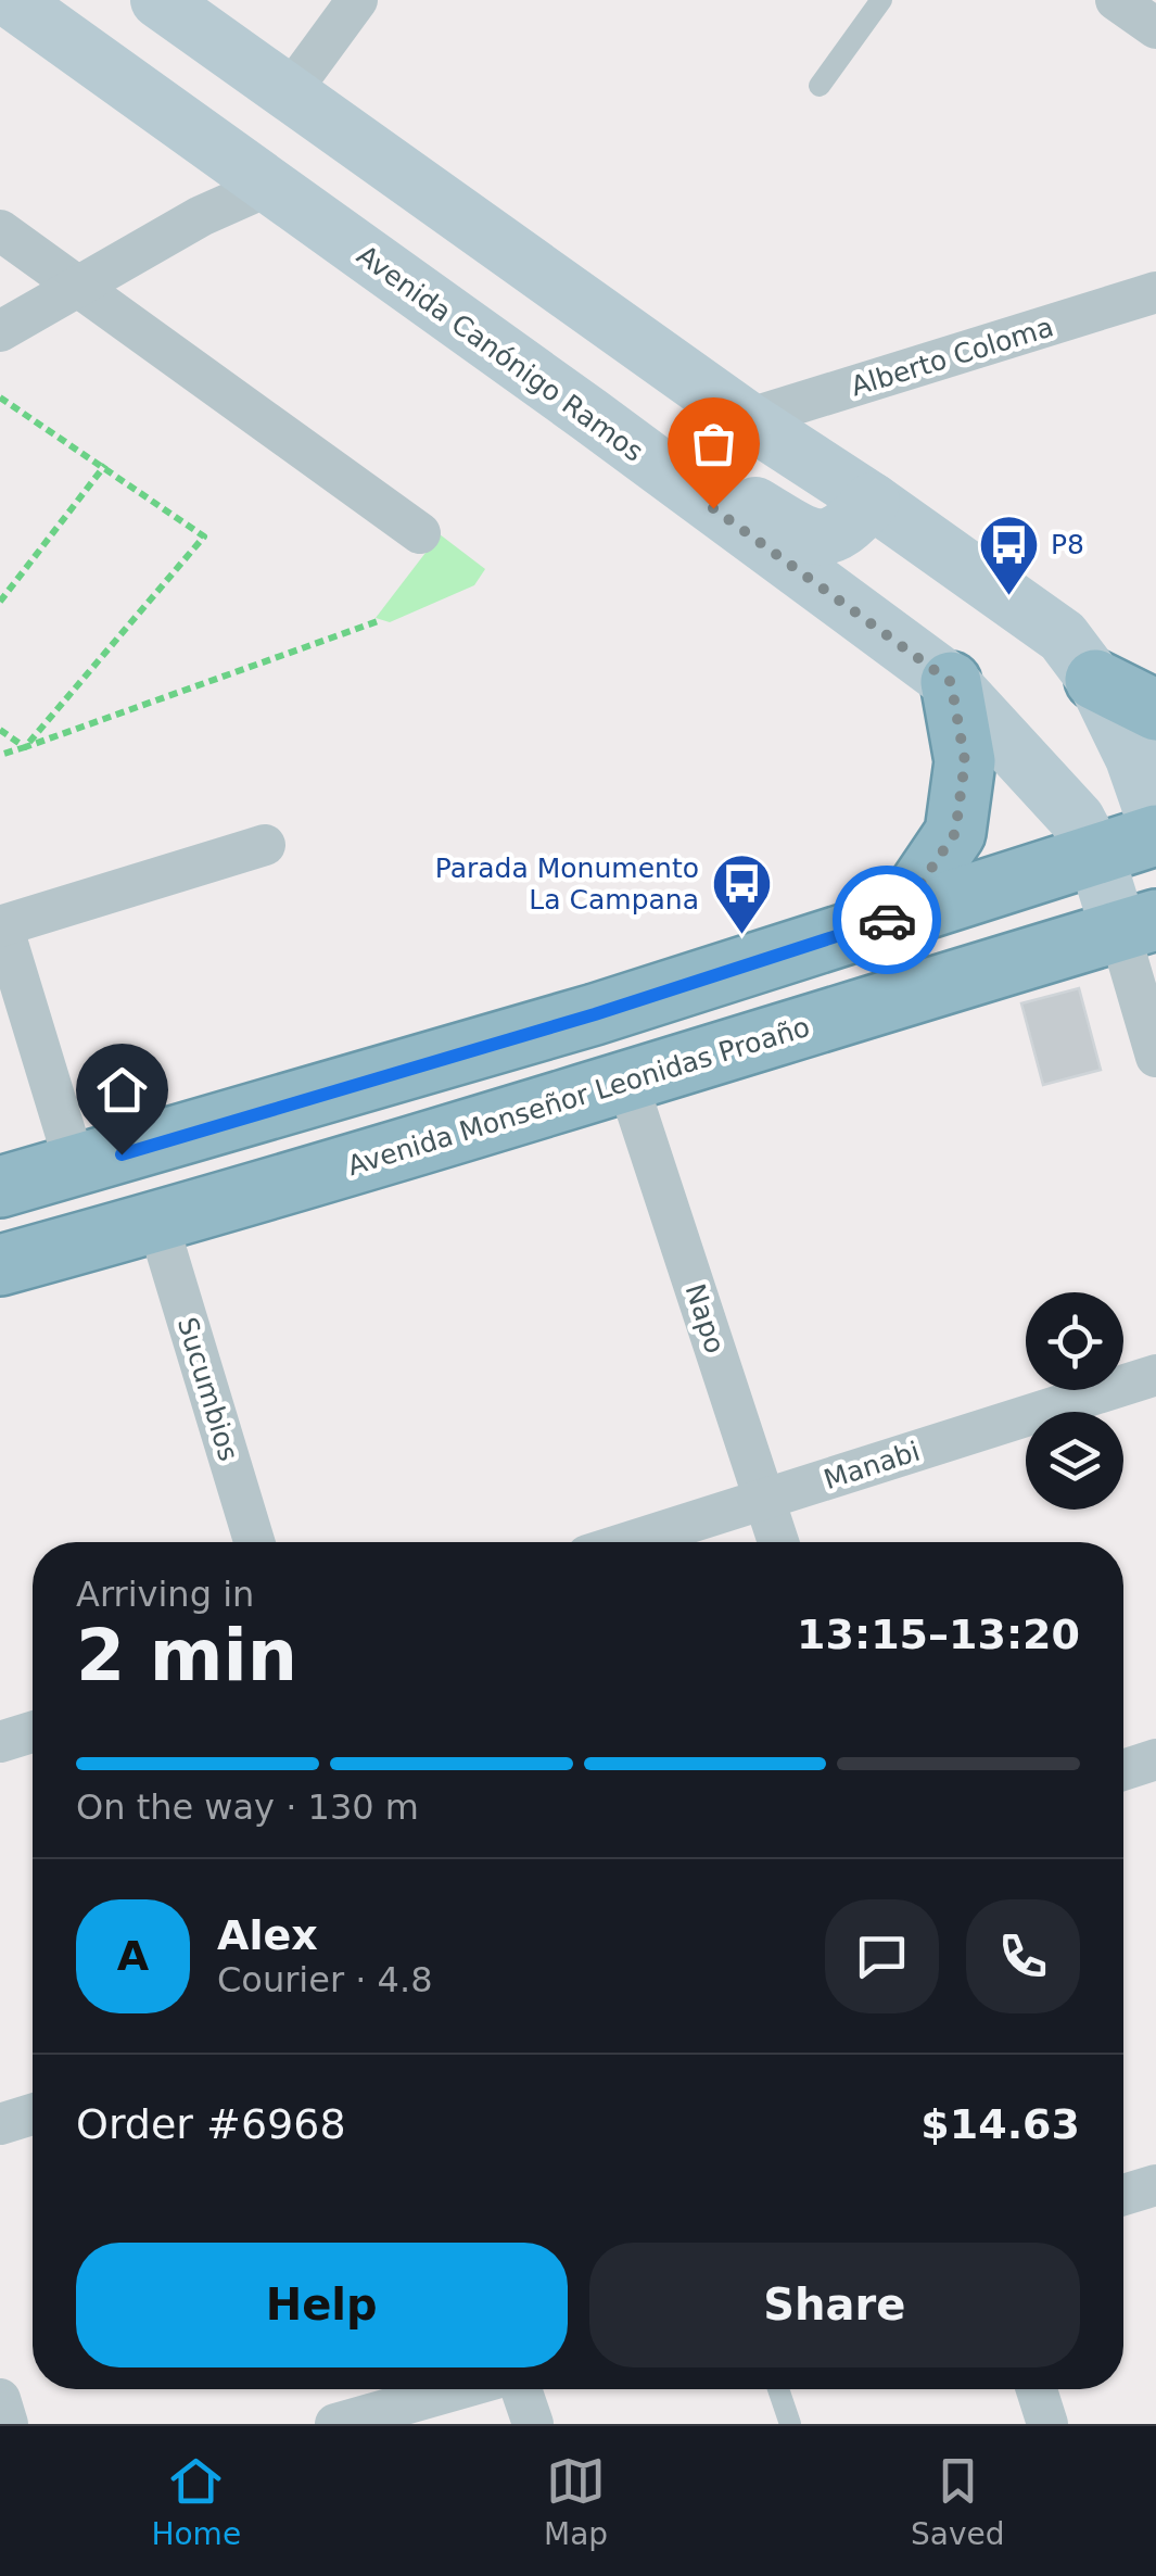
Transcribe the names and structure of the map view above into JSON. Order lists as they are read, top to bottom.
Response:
{
  "streets": {
    "highway": ["Avenida Monseñor Leonidas Proaño"],
    "main road": ["Avenida Canónigo Ramos"],
    "street": [
      "Alberto Coloma",
      "Napo",
      "Sucumbios",
      "Manabi"
    ]
  },
  "crossings": [
    ["Avenida Canónigo Ramos", "Avenida Monseñor Leonidas Proaño"],
    ["Avenida Monseñor Leonidas Proaño", "Napo"],
    ["Avenida Monseñor Leonidas Proaño", "Sucumbios"],
    ["Napo", "Manabi"]
  ],
  "places": {
    "bus stop": ["P8", "Parada Monumento La Campana"]
  },
  "page": {
    "heading": ["2 min", "Arriving in", "13:15–13:20"],
    "panel": [
      "Alex",
      "Courier · 4.8",
      "Order #6968",
      "$14.63"
    ],
    "bar": "On the way · 130 m",
    "round": "A",
    "buttons": ["Help", "Share"],
    "tabs": ["Home", "Map", "Saved"]
  }
}
